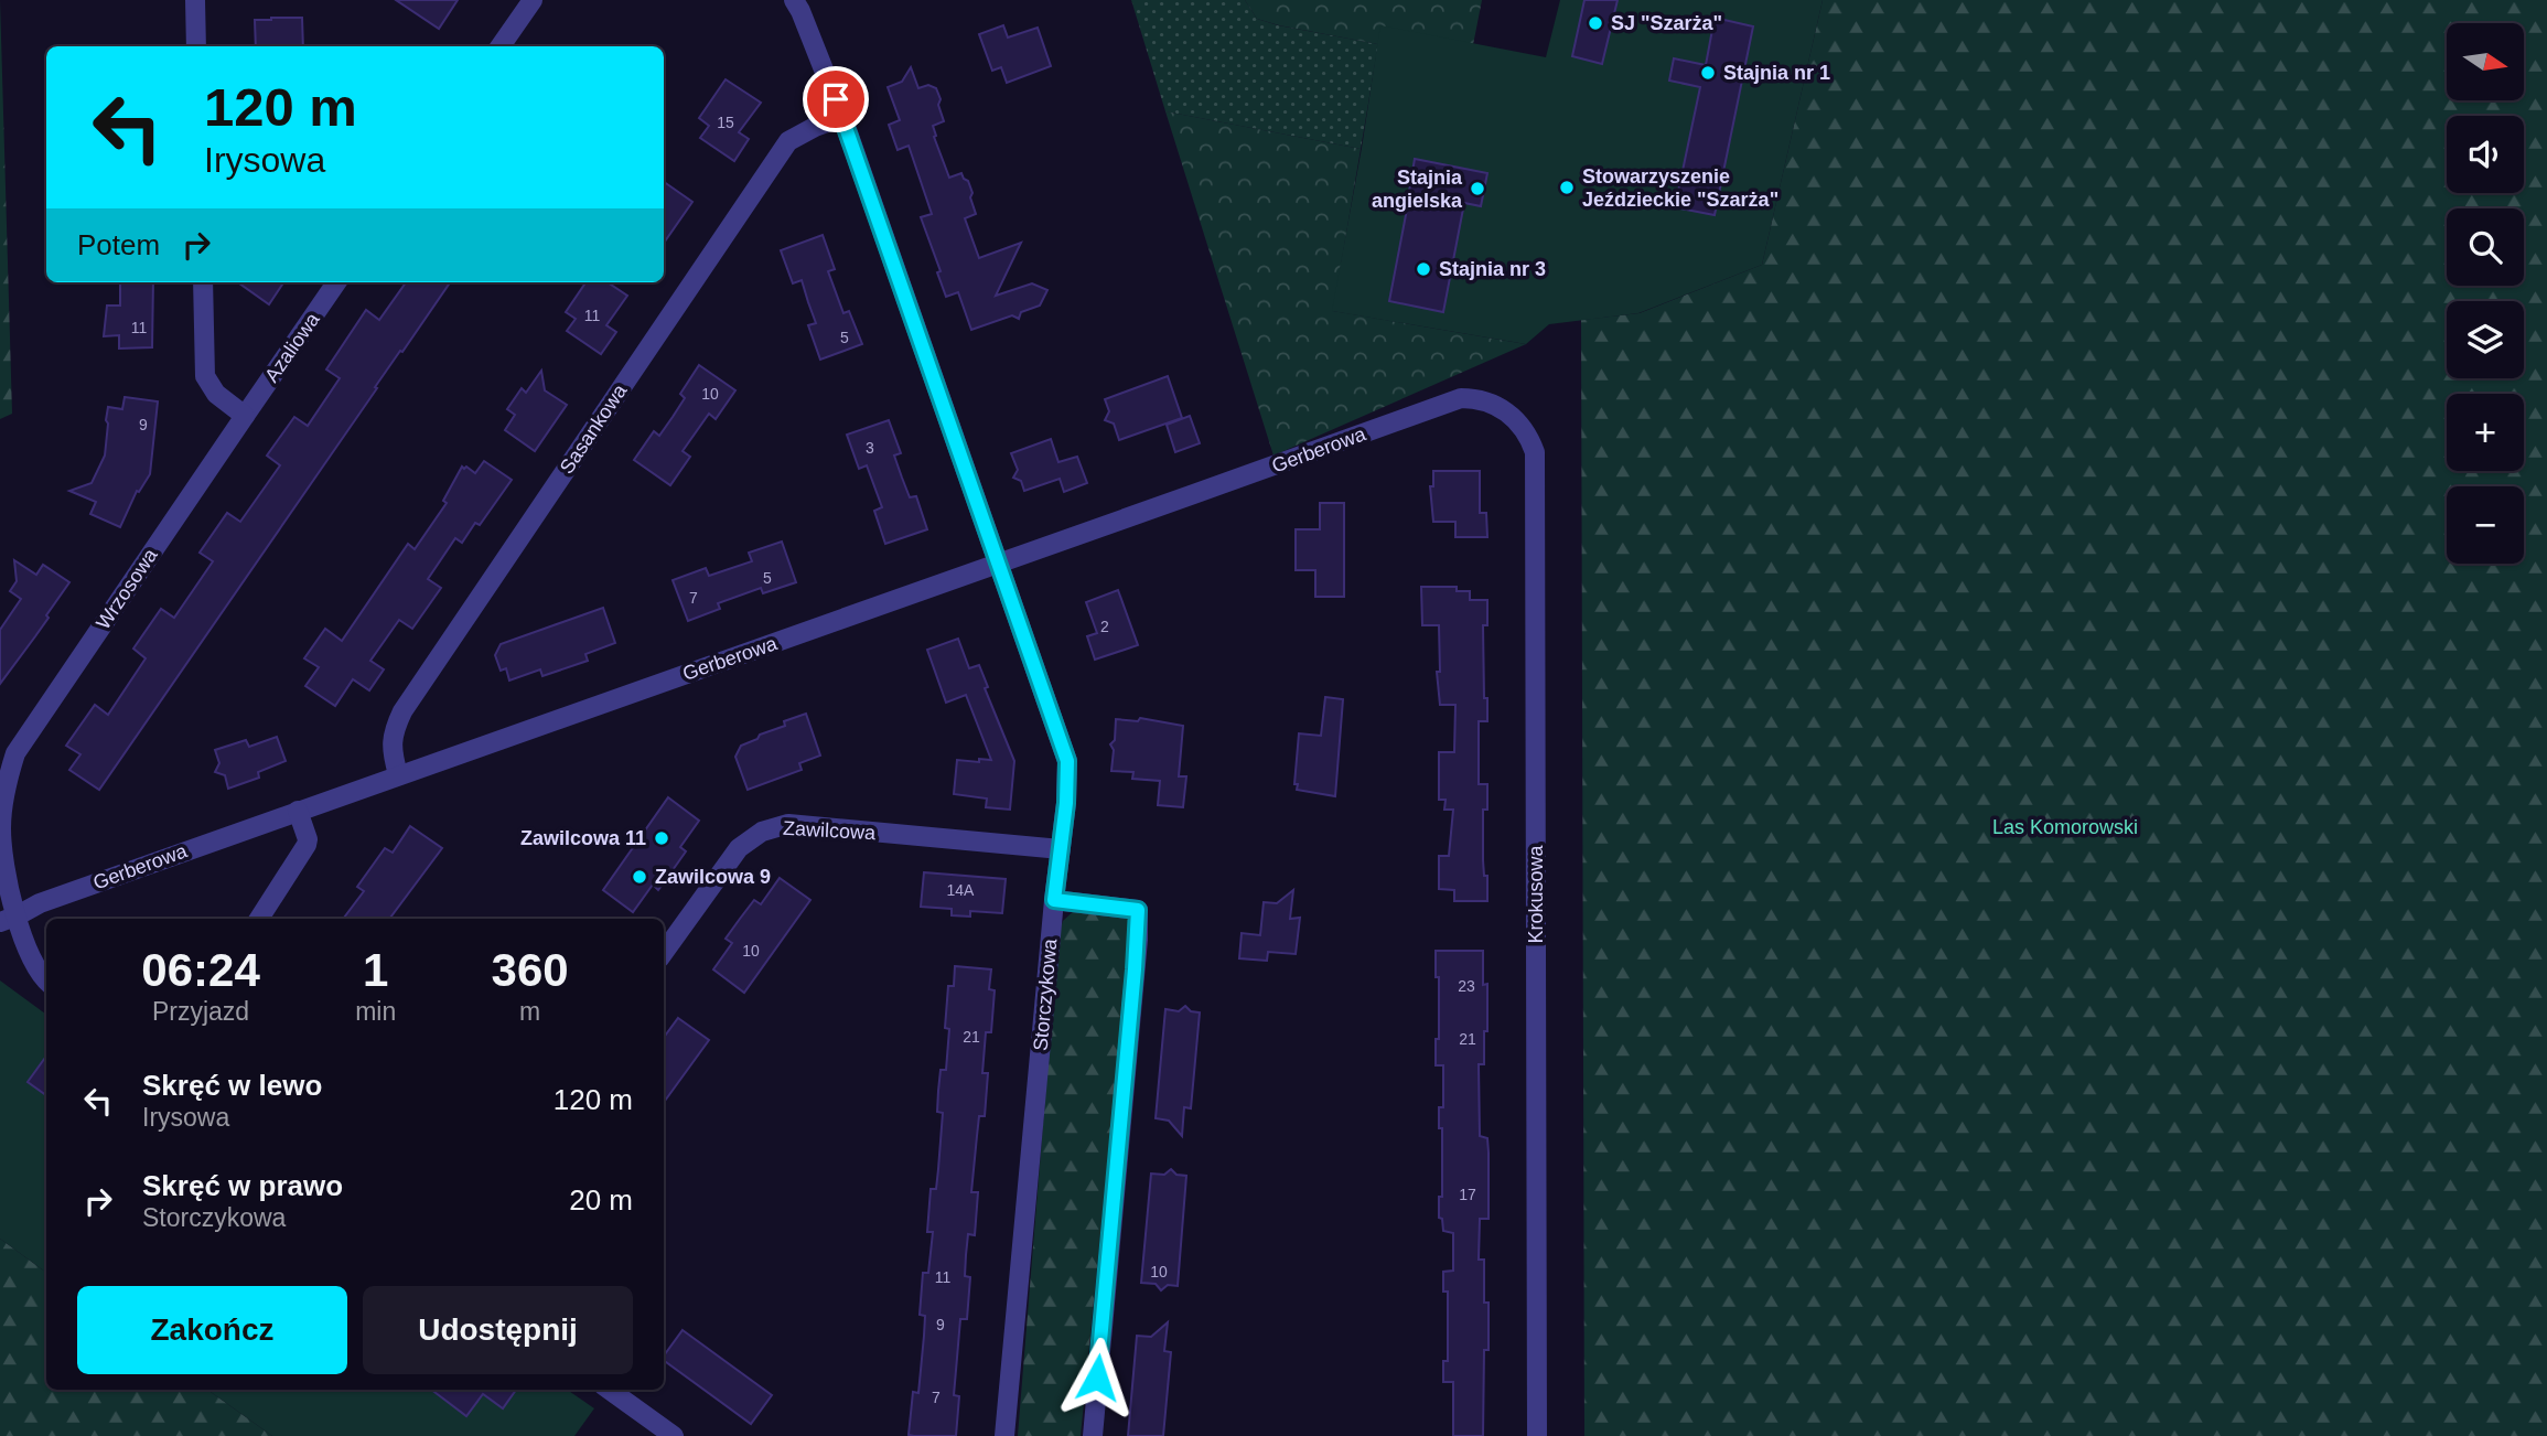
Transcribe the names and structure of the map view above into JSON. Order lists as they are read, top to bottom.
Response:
{
  "streets": {
    "street": [
      "Azaliowa",
      "Sasankowa",
      "Gerberowa",
      "Wrzosowa",
      "Zawilcowa",
      "Krokusowa",
      "Storczykowa"
    ]
  },
  "crossings": [
    ["Azaliowa", "Wrzosowa"],
    ["Sasankowa", "Gerberowa"],
    ["Sasankowa", "Storczykowa"],
    ["Gerberowa", "Wrzosowa"],
    ["Gerberowa", "Krokusowa"],
    ["Gerberowa", "Storczykowa"],
    ["Zawilcowa", "Storczykowa"]
  ],
  "parks": ["Las Komorowski"],
  "places": [
    "SJ \"Szarża\"",
    "Stajnia nr 1",
    "Stowarzyszenie Jeździeckie \"Szarża\"",
    "Stajnia angielska",
    "Stajnia nr 3",
    "Zawilcowa 11",
    "Zawilcowa 9"
  ],
  "house_numbers": [
    "15",
    "11",
    "11",
    "5",
    "10",
    "9",
    "3",
    "5",
    "7",
    "2",
    "14A",
    "10",
    "23",
    "21",
    "21",
    "17",
    "10",
    "11",
    "9",
    "7"
  ],
  "north": "right",
  "page": {
    "map_buttons": ["+", "−"],
    "turn": ["120 m", "Irysowa"],
    "then": "Potem",
    "eta": [
      "06:24",
      "Przyjazd",
      "1",
      "min",
      "360",
      "m"
    ],
    "list": [
      {
        "name": "Skręć w lewo",
        "note": "Irysowa",
        "value": "120 m"
      },
      {
        "name": "Skręć w prawo",
        "note": "Storczykowa",
        "value": "20 m"
      }
    ],
    "buttons": ["Zakończ", "Udostępnij"]
  }
}
